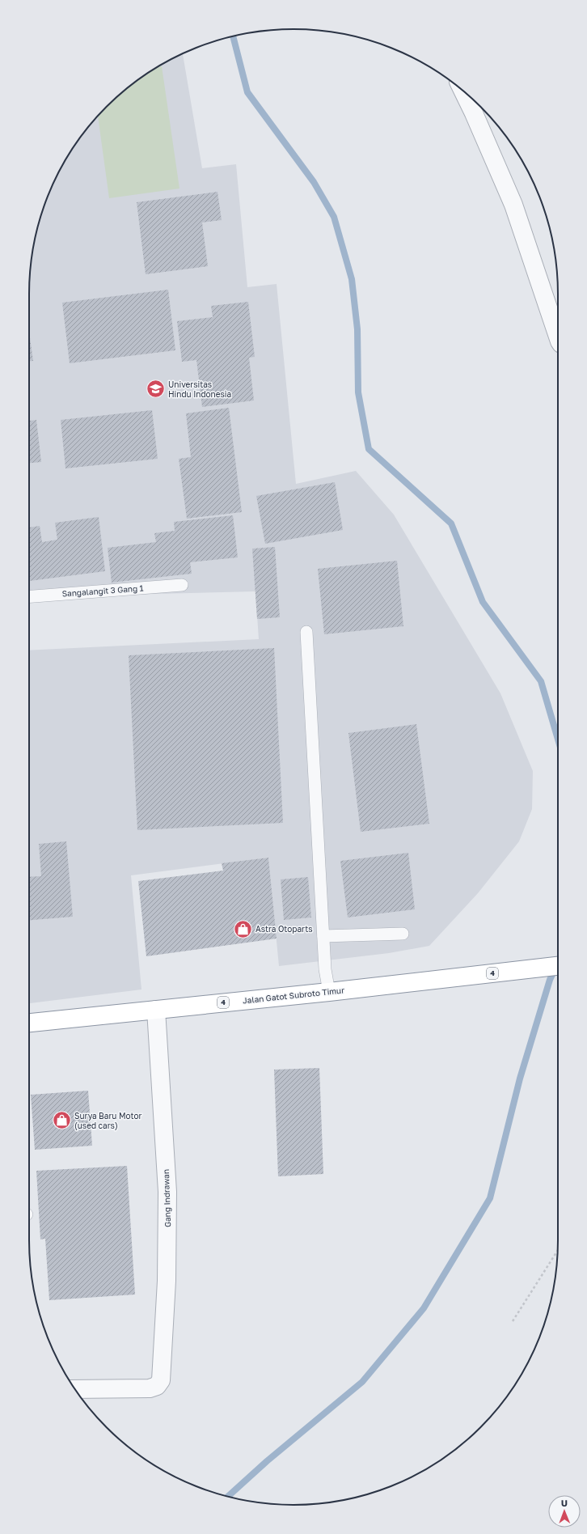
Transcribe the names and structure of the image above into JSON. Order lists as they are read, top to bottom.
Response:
{
  "streets": {
    "highway": ["4", "Jalan Gatot Subroto Timur"],
    "street": ["Gang Indrawan"],
    "lane": ["Sangalangit 3 Gang 1"]
  },
  "crossings": [
    ["Jalan Gatot Subroto Timur", "Gang Indrawan"]
  ],
  "places": {
    "school or university": ["Universitas Hindu Indonesia"],
    "shop": ["Astra Otoparts", "Surya Baru Motor (used cars)"]
  },
  "north": "top"
}
